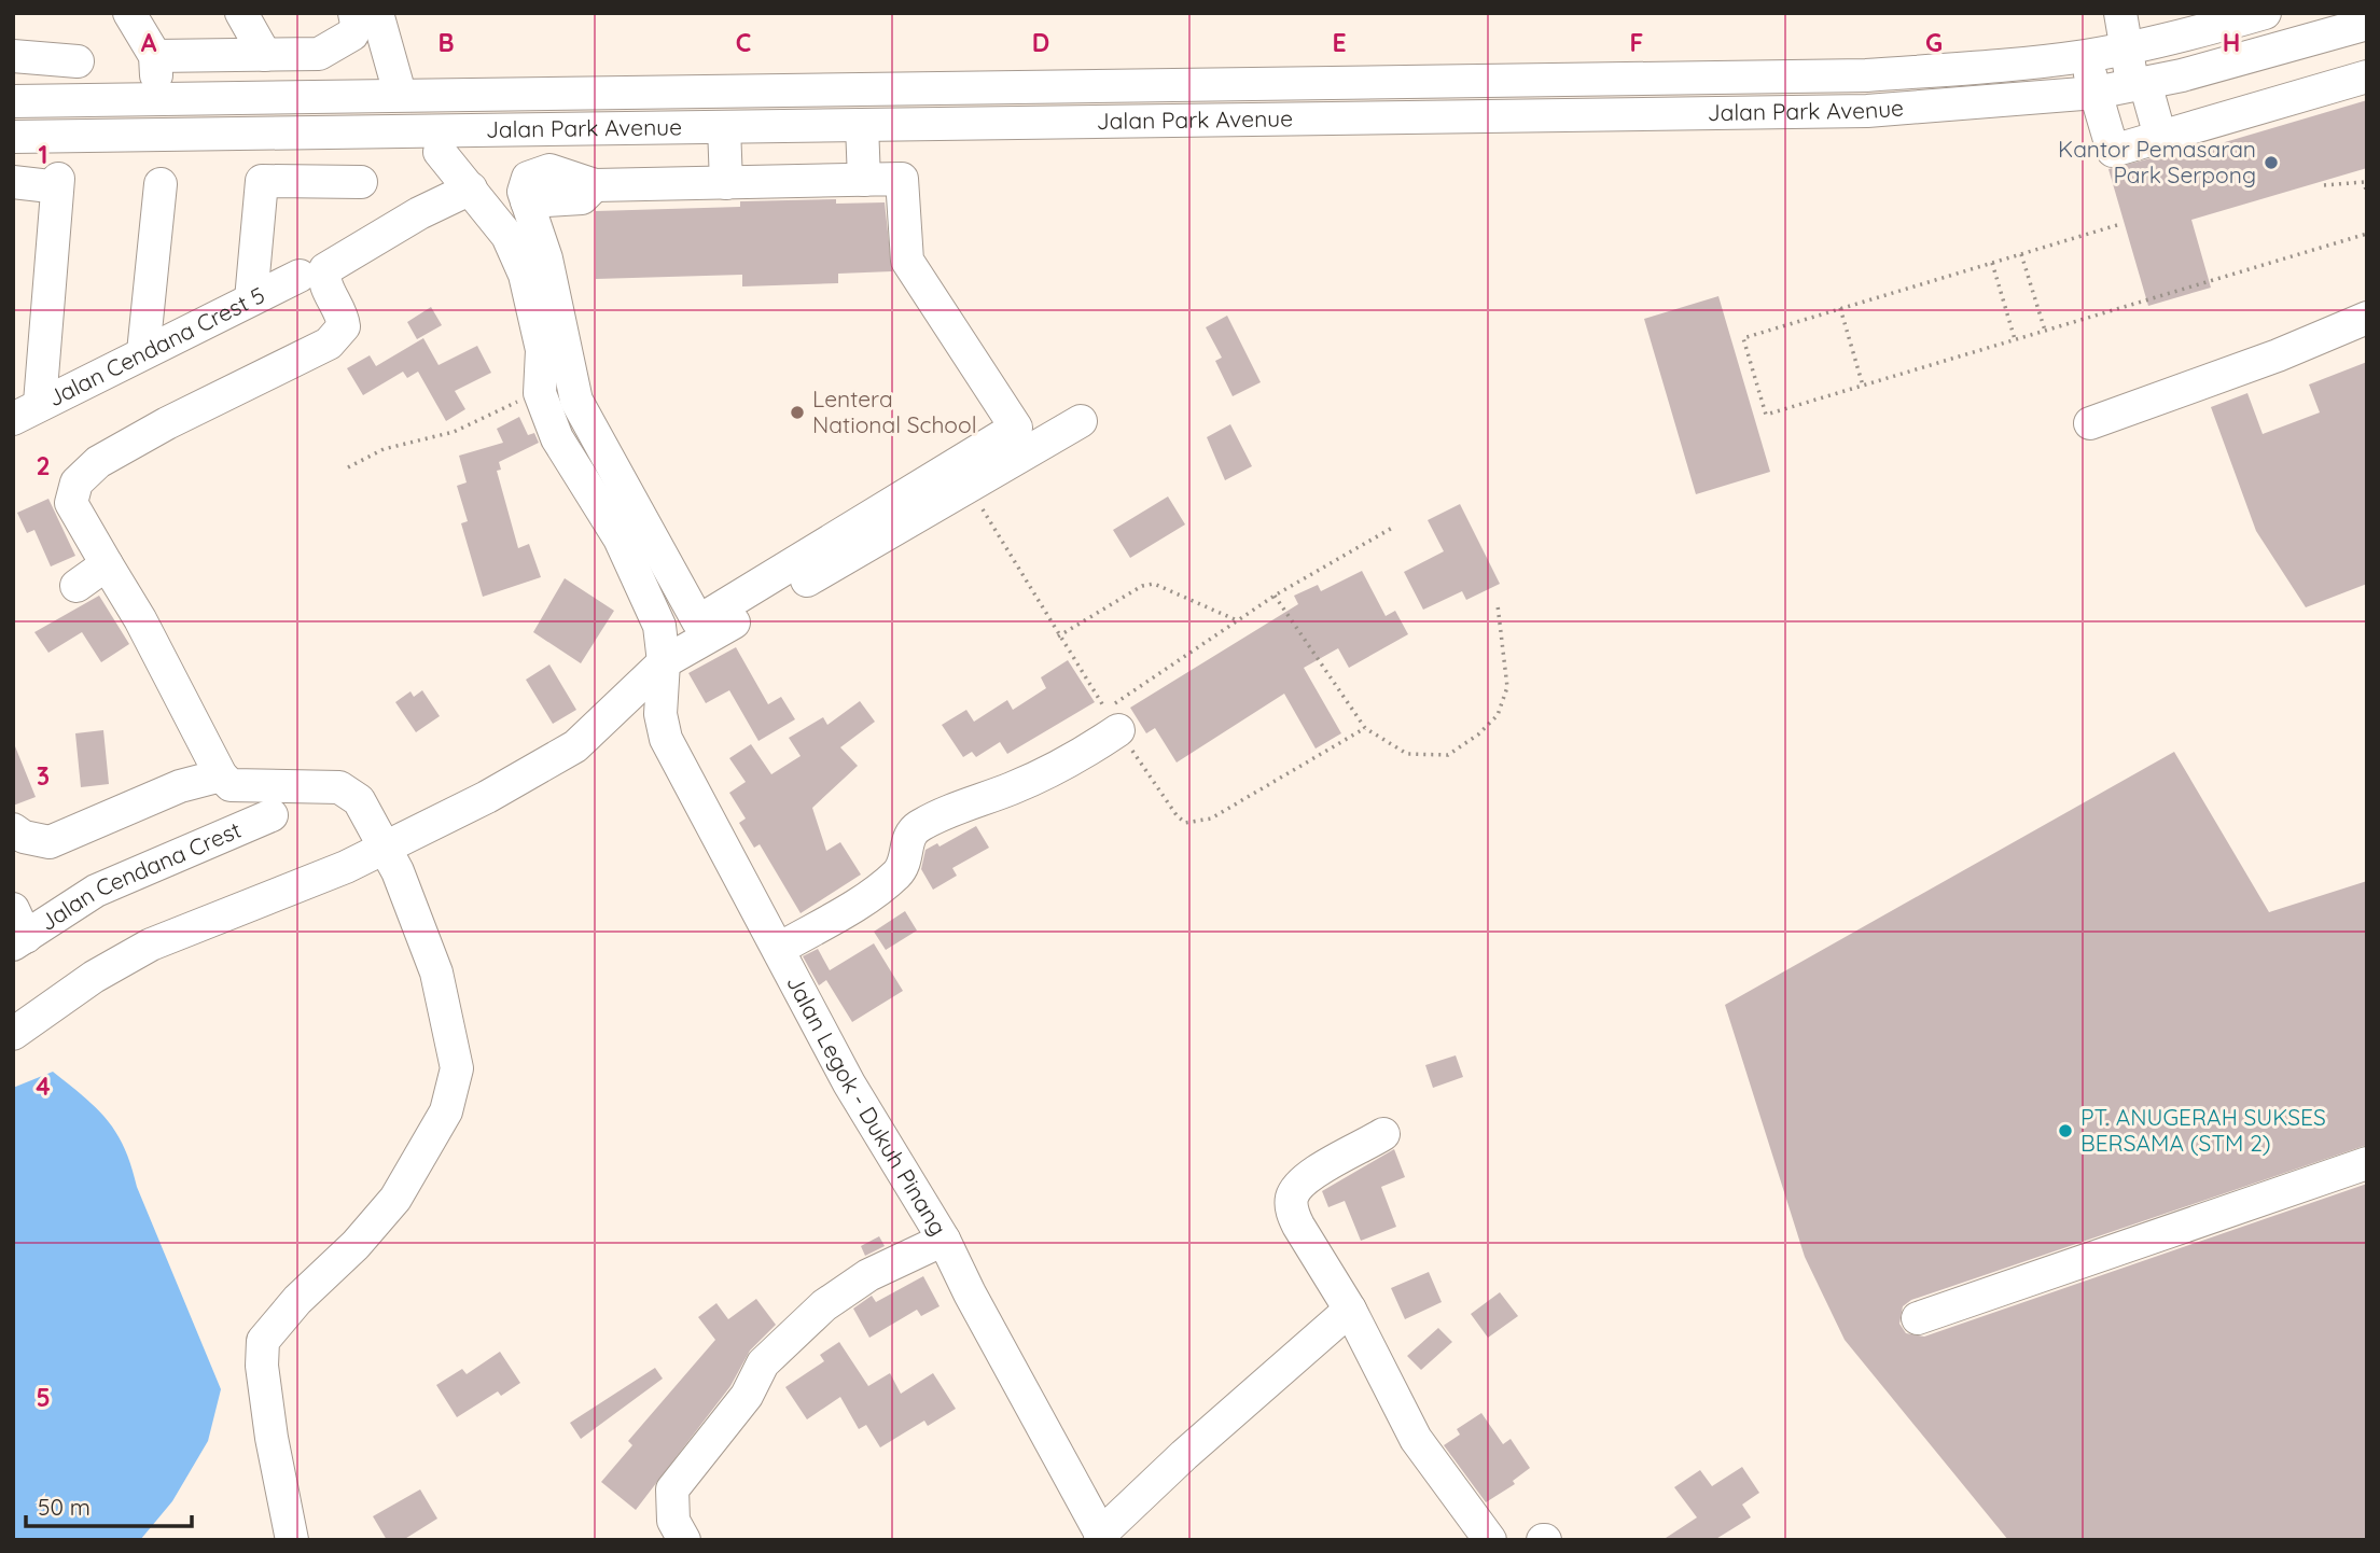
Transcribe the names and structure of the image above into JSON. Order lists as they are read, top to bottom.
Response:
{
  "streets": {
    "street": [
      "Jalan Park Avenue",
      "Jalan Cendana Crest 5",
      "Jalan Cendana Crest",
      "Jalan Legok - Dukuh Pinang"
    ]
  },
  "places": ["Kantor Pemasaran Park Serpong", "Lentera National School", "PT. ANUGERAH SUKSES BERSAMA (STM 2)"],
  "scale_bar": "50 m",
  "grid": {
    "columns": [
      "A",
      "B",
      "C",
      "D",
      "E",
      "F",
      "G",
      "H"
    ],
    "rows": [
      "1",
      "2",
      "3",
      "4",
      "5"
    ]
  }
}
